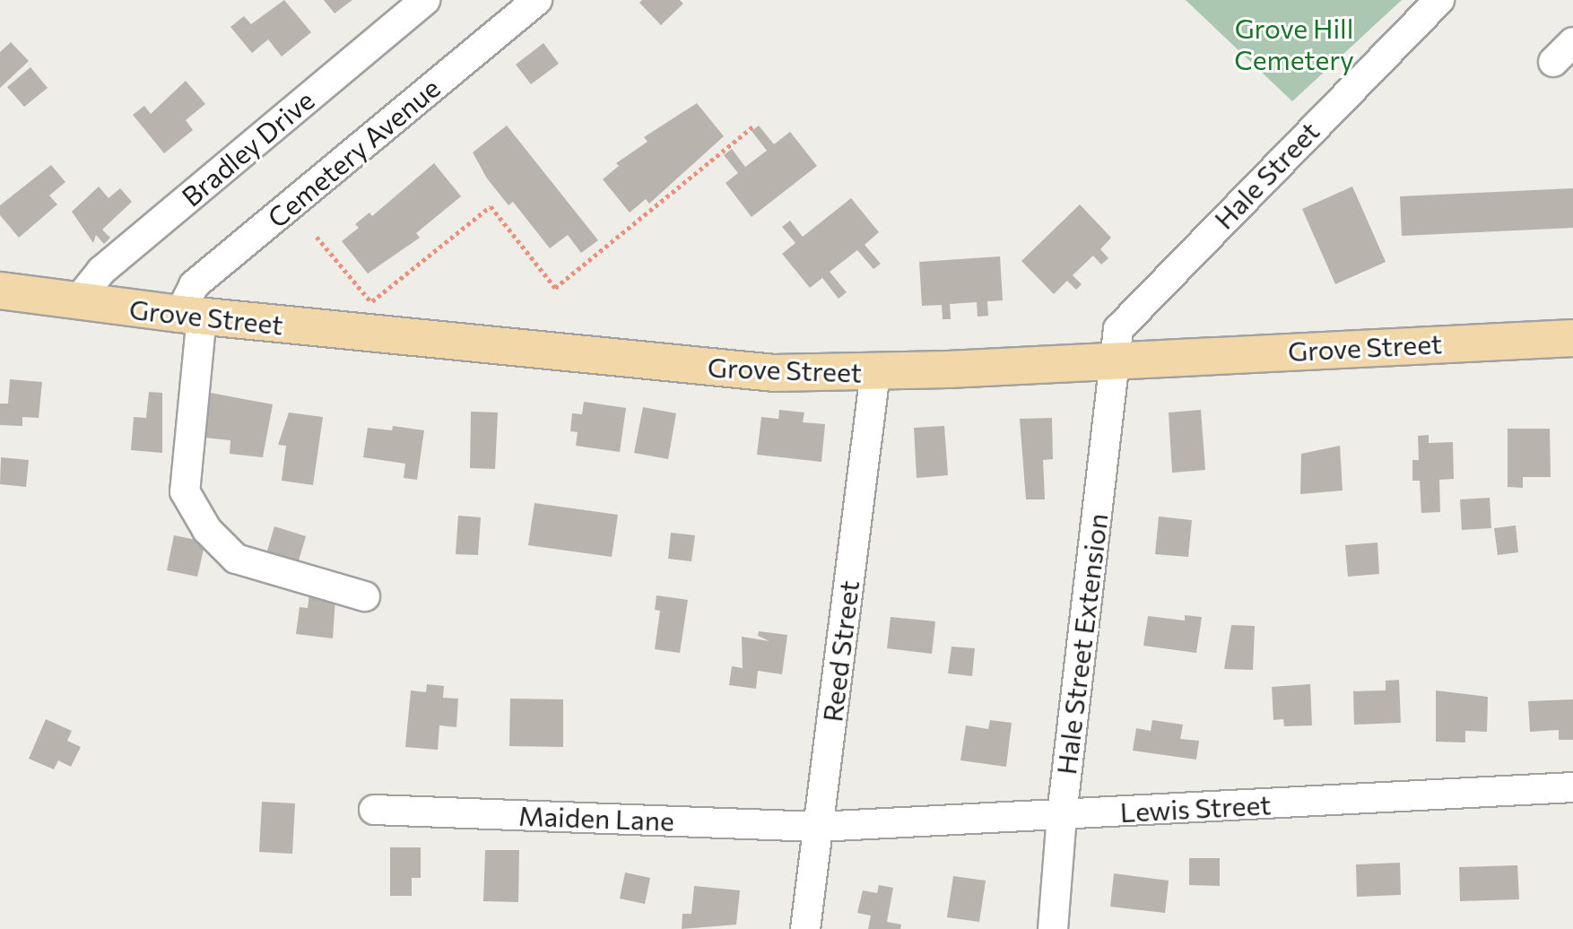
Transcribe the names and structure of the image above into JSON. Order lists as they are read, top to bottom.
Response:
{
  "streets": {
    "main road": ["Grove Street"],
    "street": [
      "Bradley Drive",
      "Cemetery Avenue",
      "Hale Street",
      "Hale Street Extension",
      "Reed Street",
      "Lewis Street",
      "Maiden Lane"
    ]
  },
  "crossings": [
    ["Bradley Drive", "Grove Street"],
    ["Cemetery Avenue", "Grove Street"],
    ["Hale Street", "Grove Street"],
    ["Hale Street", "Hale Street Extension"],
    ["Grove Street", "Hale Street Extension"],
    ["Grove Street", "Reed Street"],
    ["Hale Street Extension", "Lewis Street"],
    ["Reed Street", "Lewis Street"],
    ["Reed Street", "Maiden Lane"],
    ["Lewis Street", "Maiden Lane"]
  ],
  "parks": ["Grove Hill Cemetery"]
}
